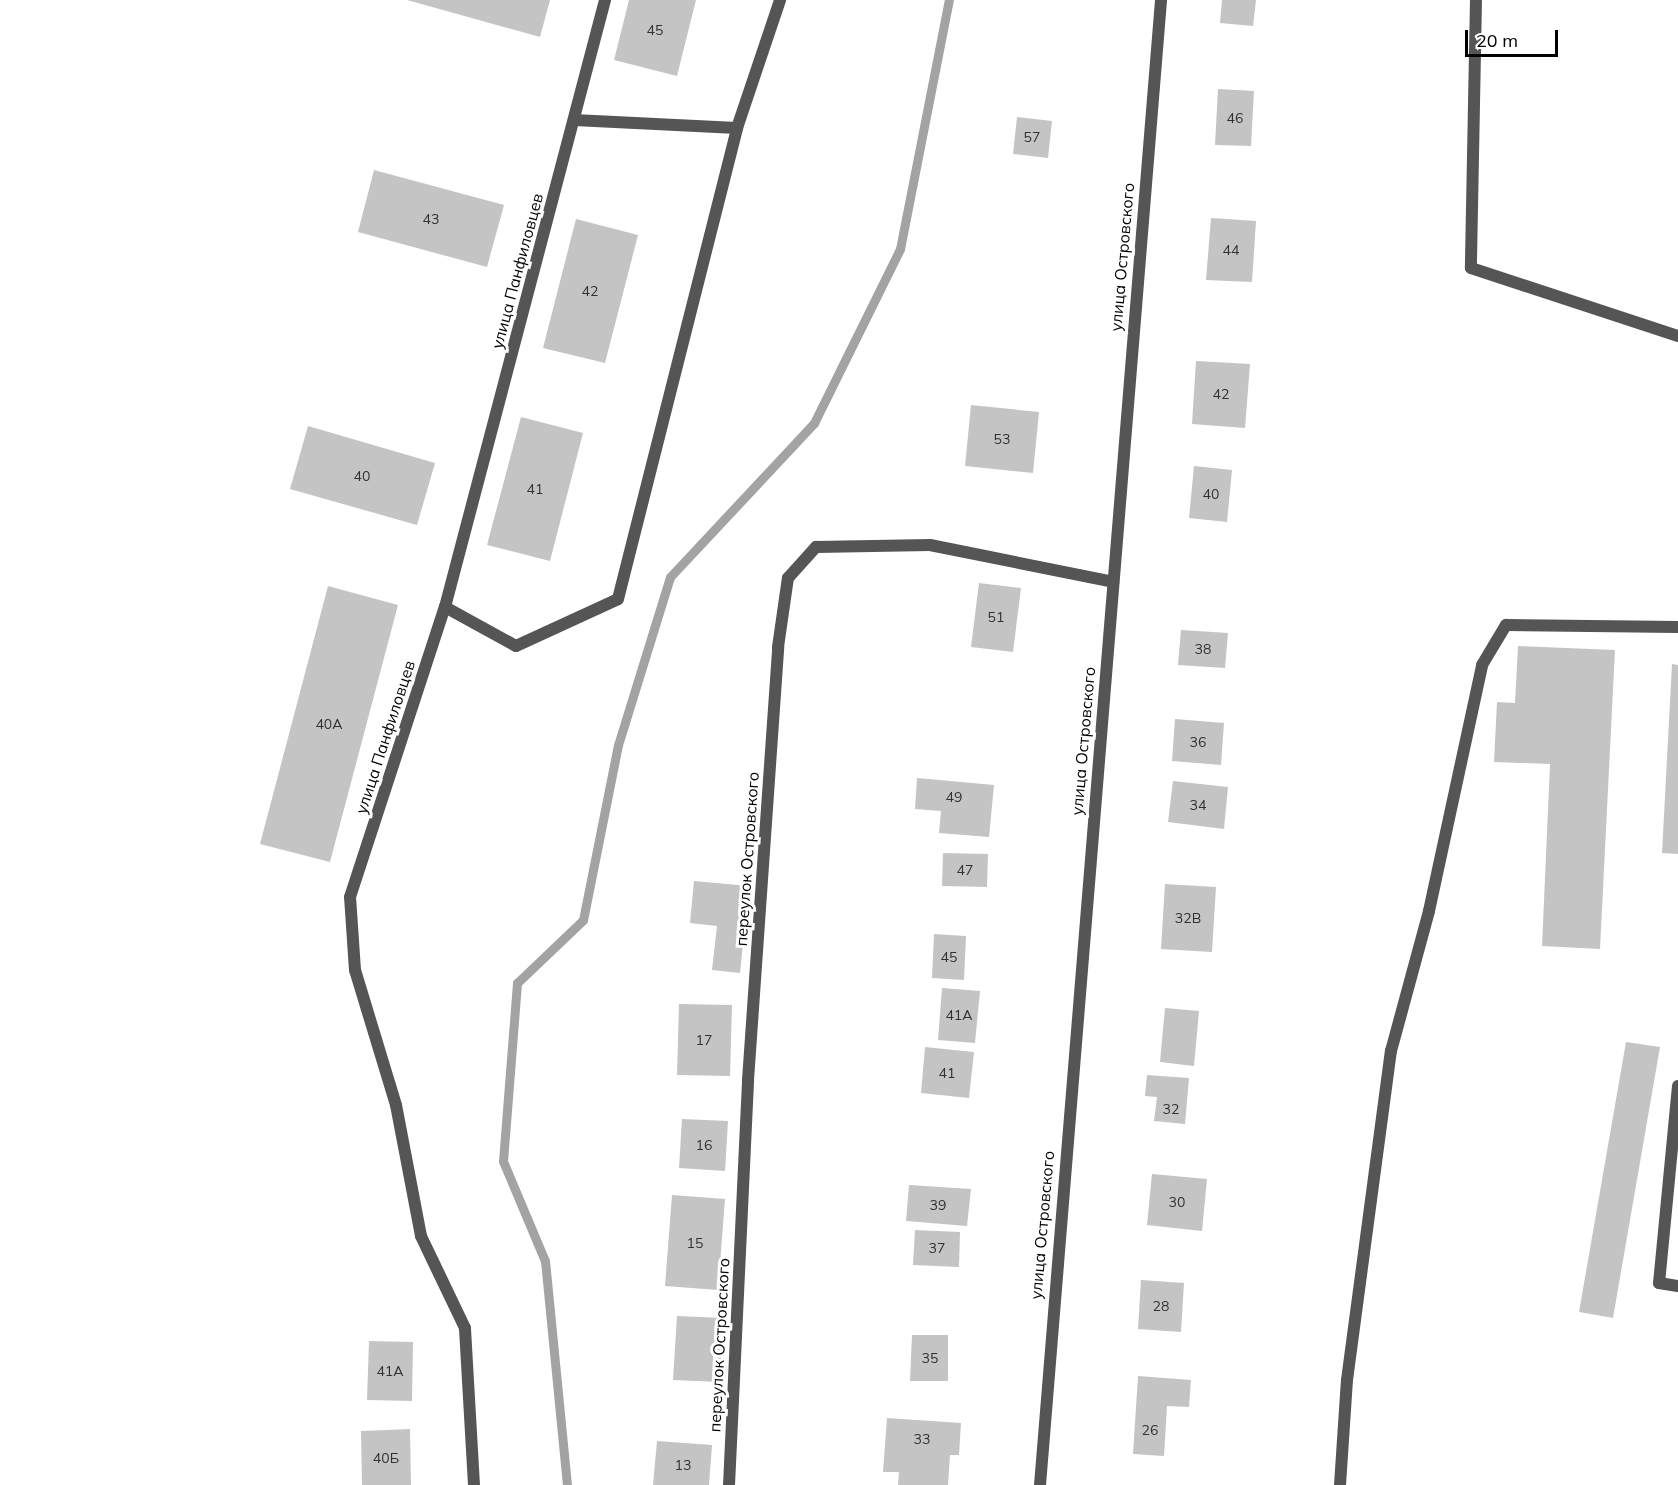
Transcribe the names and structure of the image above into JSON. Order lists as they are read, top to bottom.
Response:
{
  "streets": {
    "street": ["улица Островского", "улица Панфиловцев", "переулок Островского"]
  },
  "crossings": [
    ["улица Островского", "переулок Островского"]
  ],
  "house_numbers": [
    "45",
    "46",
    "57",
    "43",
    "44",
    "42",
    "42",
    "53",
    "40",
    "41",
    "40",
    "51",
    "38",
    "40А",
    "36",
    "49",
    "34",
    "47",
    "32В",
    "45",
    "41А",
    "17",
    "41",
    "32",
    "16",
    "30",
    "39",
    "15",
    "37",
    "28",
    "35",
    "41А",
    "26",
    "33",
    "40Б",
    "13"
  ],
  "scale_bar": "20 m"
}
